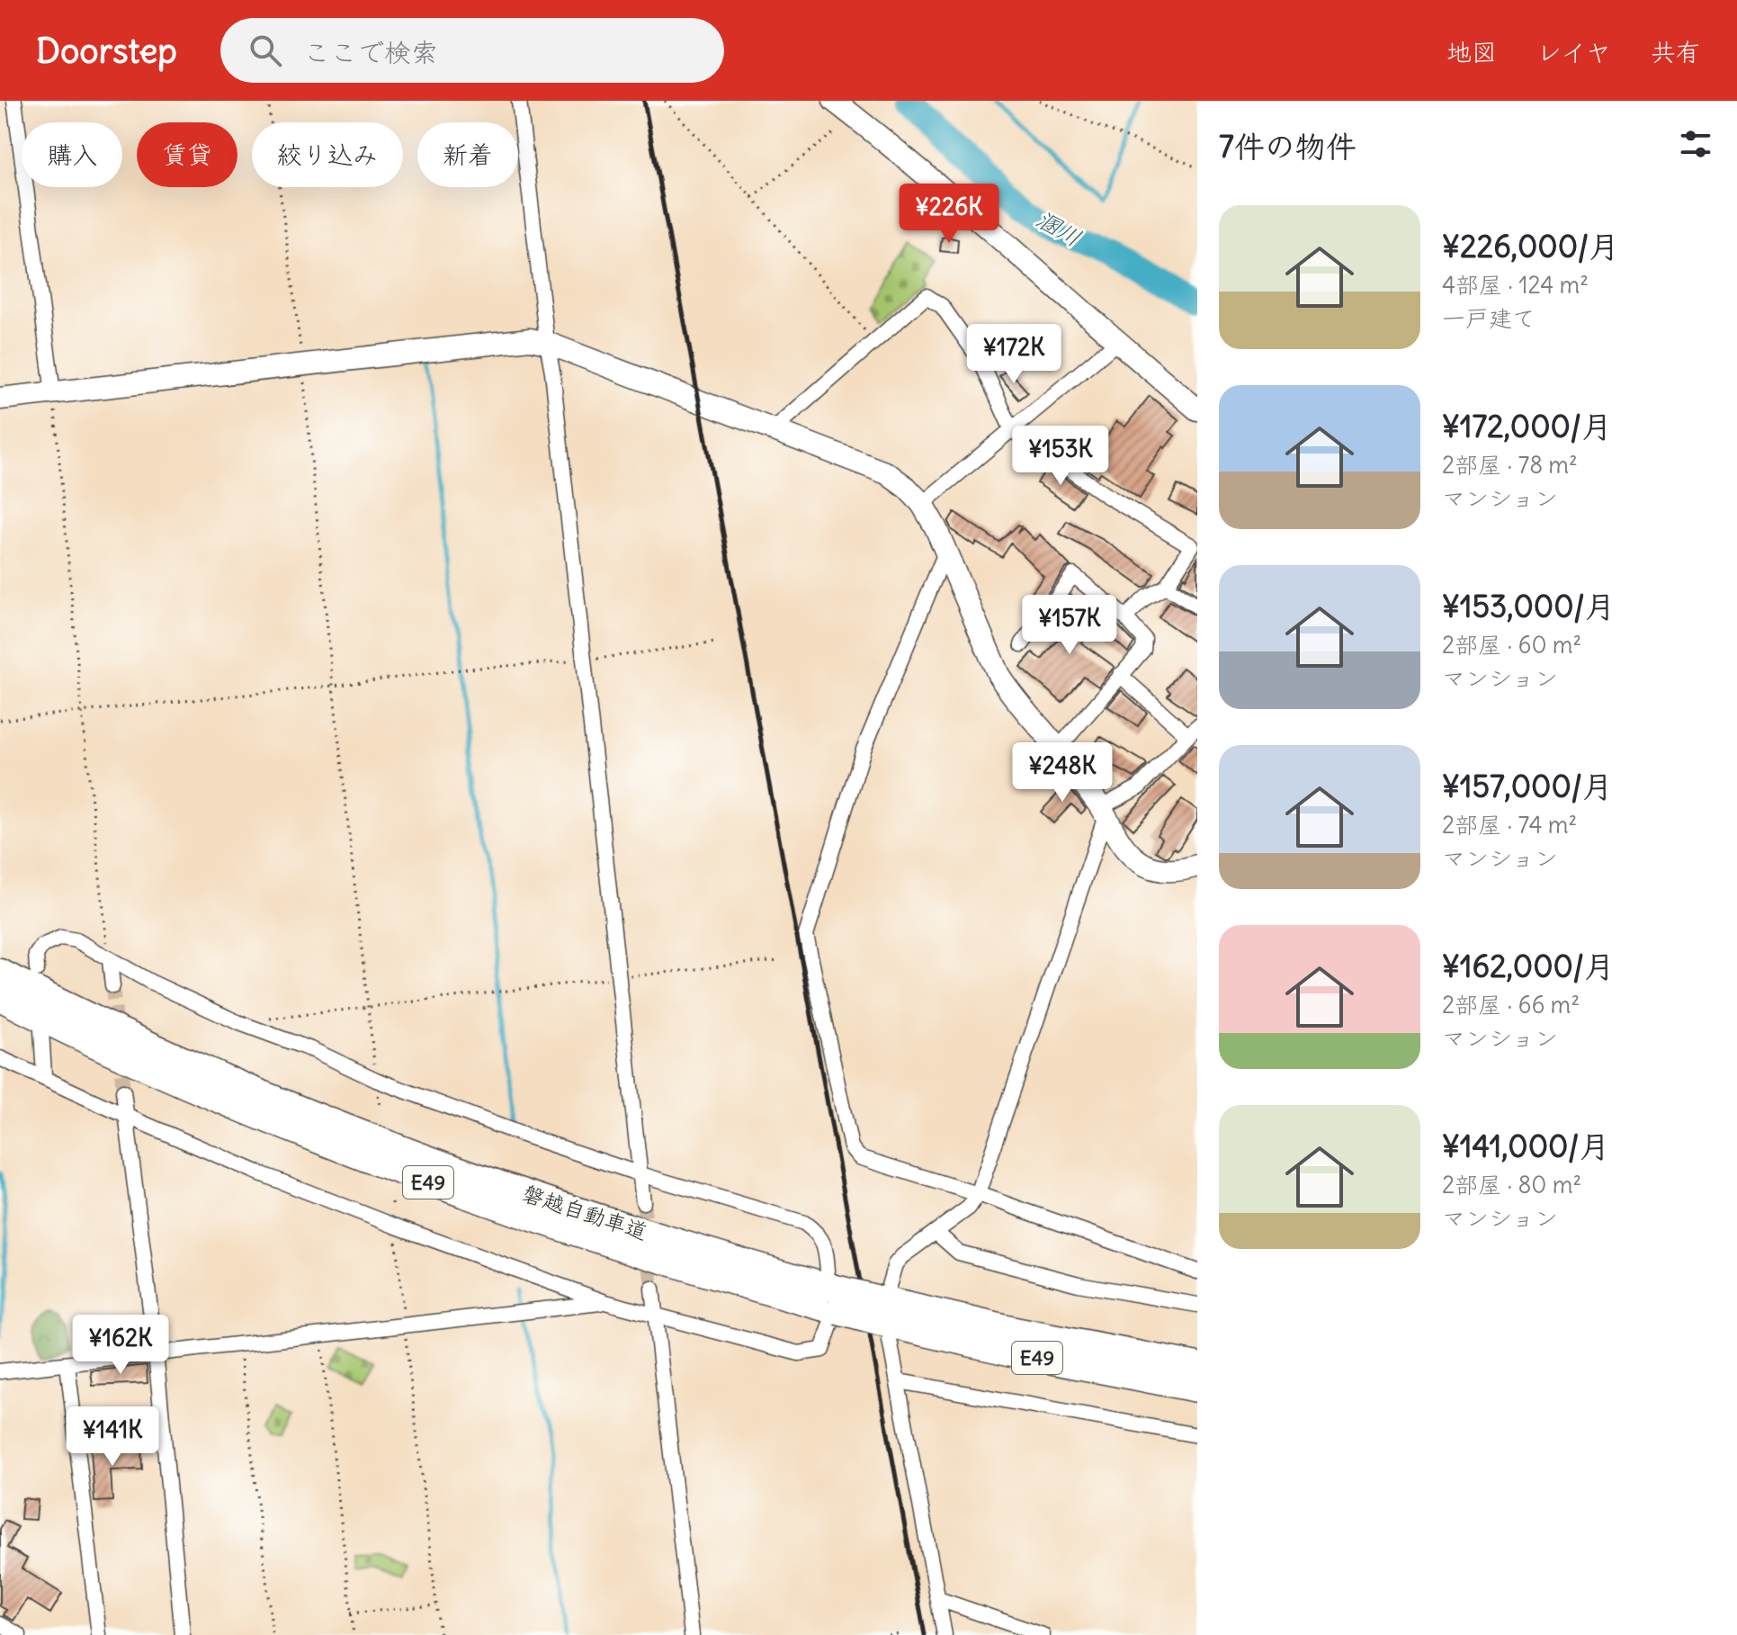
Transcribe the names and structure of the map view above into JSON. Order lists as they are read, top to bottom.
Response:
{
  "streets": {
    "highway": ["E49", "磐越自動車道"]
  },
  "water": ["溷川"],
  "page": {
    "header": "Doorstep",
    "search": "ここで検索",
    "nav": ["地図", "レイヤ", "共有"],
    "heading": "7件の物件",
    "chip": [
      "購入",
      "賃貸",
      "絞り込み",
      "新着"
    ],
    "price": [
      "¥226K",
      "¥172K",
      "¥153K",
      "¥157K",
      "¥248K",
      "¥162K",
      "¥141K"
    ],
    "list": [
      {
        "name": "¥226,000/月",
        "note": "4部屋 · 124 m² · 一戸建て"
      },
      {
        "name": "¥172,000/月",
        "note": "2部屋 · 78 m² · マンション"
      },
      {
        "name": "¥153,000/月",
        "note": "2部屋 · 60 m² · マンション"
      },
      {
        "name": "¥157,000/月",
        "note": "2部屋 · 74 m² · マンション"
      },
      {
        "name": "¥162,000/月",
        "note": "2部屋 · 66 m² · マンション"
      },
      {
        "name": "¥141,000/月",
        "note": "2部屋 · 80 m² · マンション"
      }
    ]
  }
}
